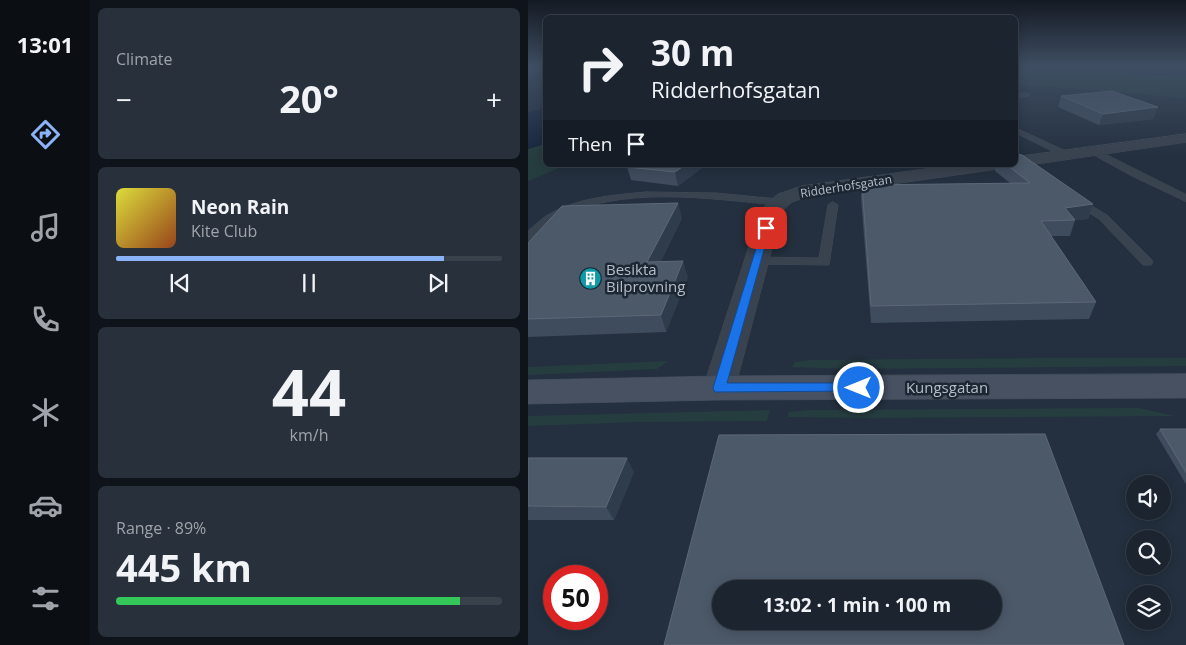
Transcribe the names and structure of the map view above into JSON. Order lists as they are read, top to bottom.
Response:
{
  "streets": {
    "main road": ["Kungsgatan"],
    "street": ["Ridderhofsgatan"]
  },
  "places": {
    "building": ["Besikta Bilprovning"]
  },
  "page": {
    "tabs": "13:01",
    "tile": [
      "Climate",
      ["44", "km/h"],
      ["Range · 89%", "445 km"]
    ],
    "turn": ["30 m", "Ridderhofsgatan"],
    "heat": ["−", "20°", "+"],
    "then": "Then",
    "song": ["Neon Rain", "Kite Club"],
    "limit": "50",
    "trip": "13:02 · 1 min · 100 m"
  }
}
